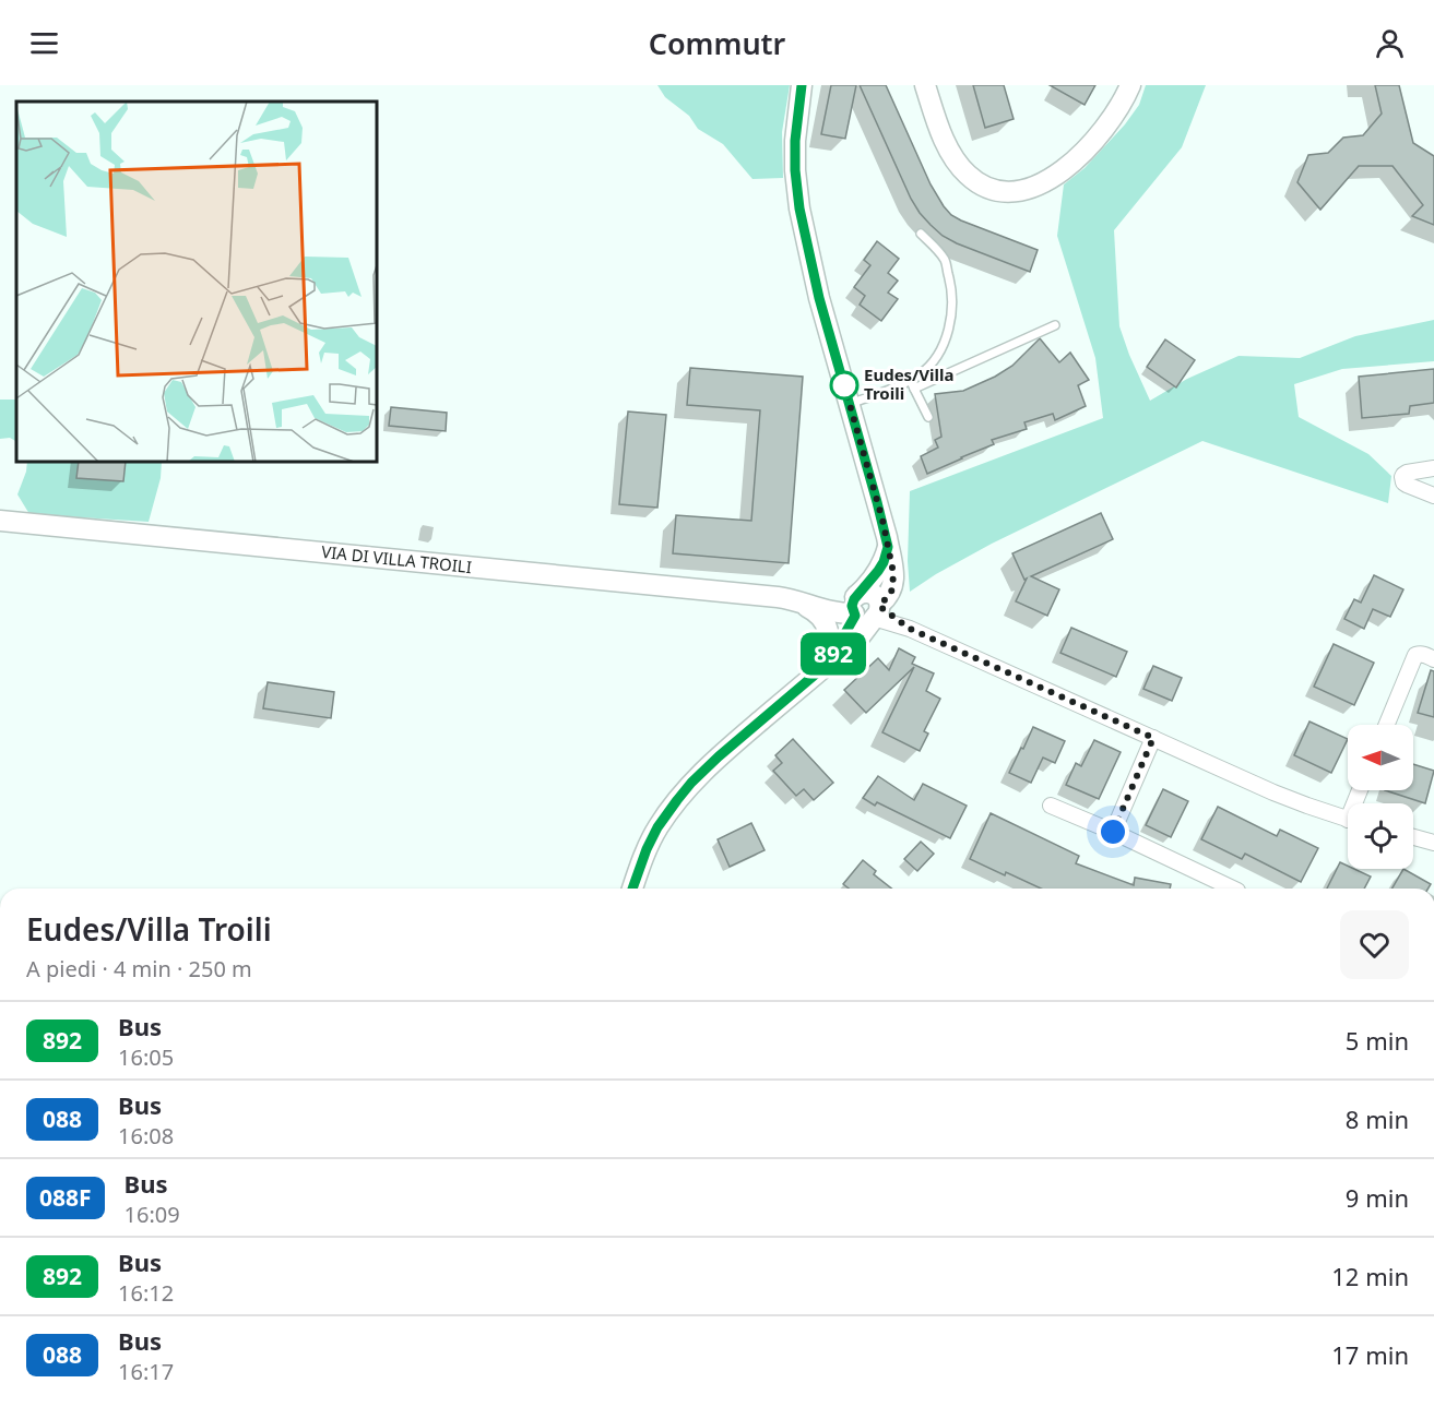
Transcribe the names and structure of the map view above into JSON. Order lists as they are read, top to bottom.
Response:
{
  "streets": {
    "street": ["VIA DI VILLA TROILI"]
  },
  "places": ["Eudes/Villa Troili"],
  "lines": ["bus line 892"],
  "north": "left",
  "page": {
    "header": "Commutr",
    "on_map": "892",
    "heading": ["Eudes/Villa Troili", "A piedi · 4 min · 250 m"],
    "list": [
      {
        "mark": "892",
        "name": "Bus",
        "note": "16:05",
        "value": "5 min"
      },
      {
        "mark": "088",
        "name": "Bus",
        "note": "16:08",
        "value": "8 min"
      },
      {
        "mark": "088F",
        "name": "Bus",
        "note": "16:09",
        "value": "9 min"
      },
      {
        "mark": "892",
        "name": "Bus",
        "note": "16:12",
        "value": "12 min"
      },
      {
        "mark": "088",
        "name": "Bus",
        "note": "16:17",
        "value": "17 min"
      }
    ]
  }
}
